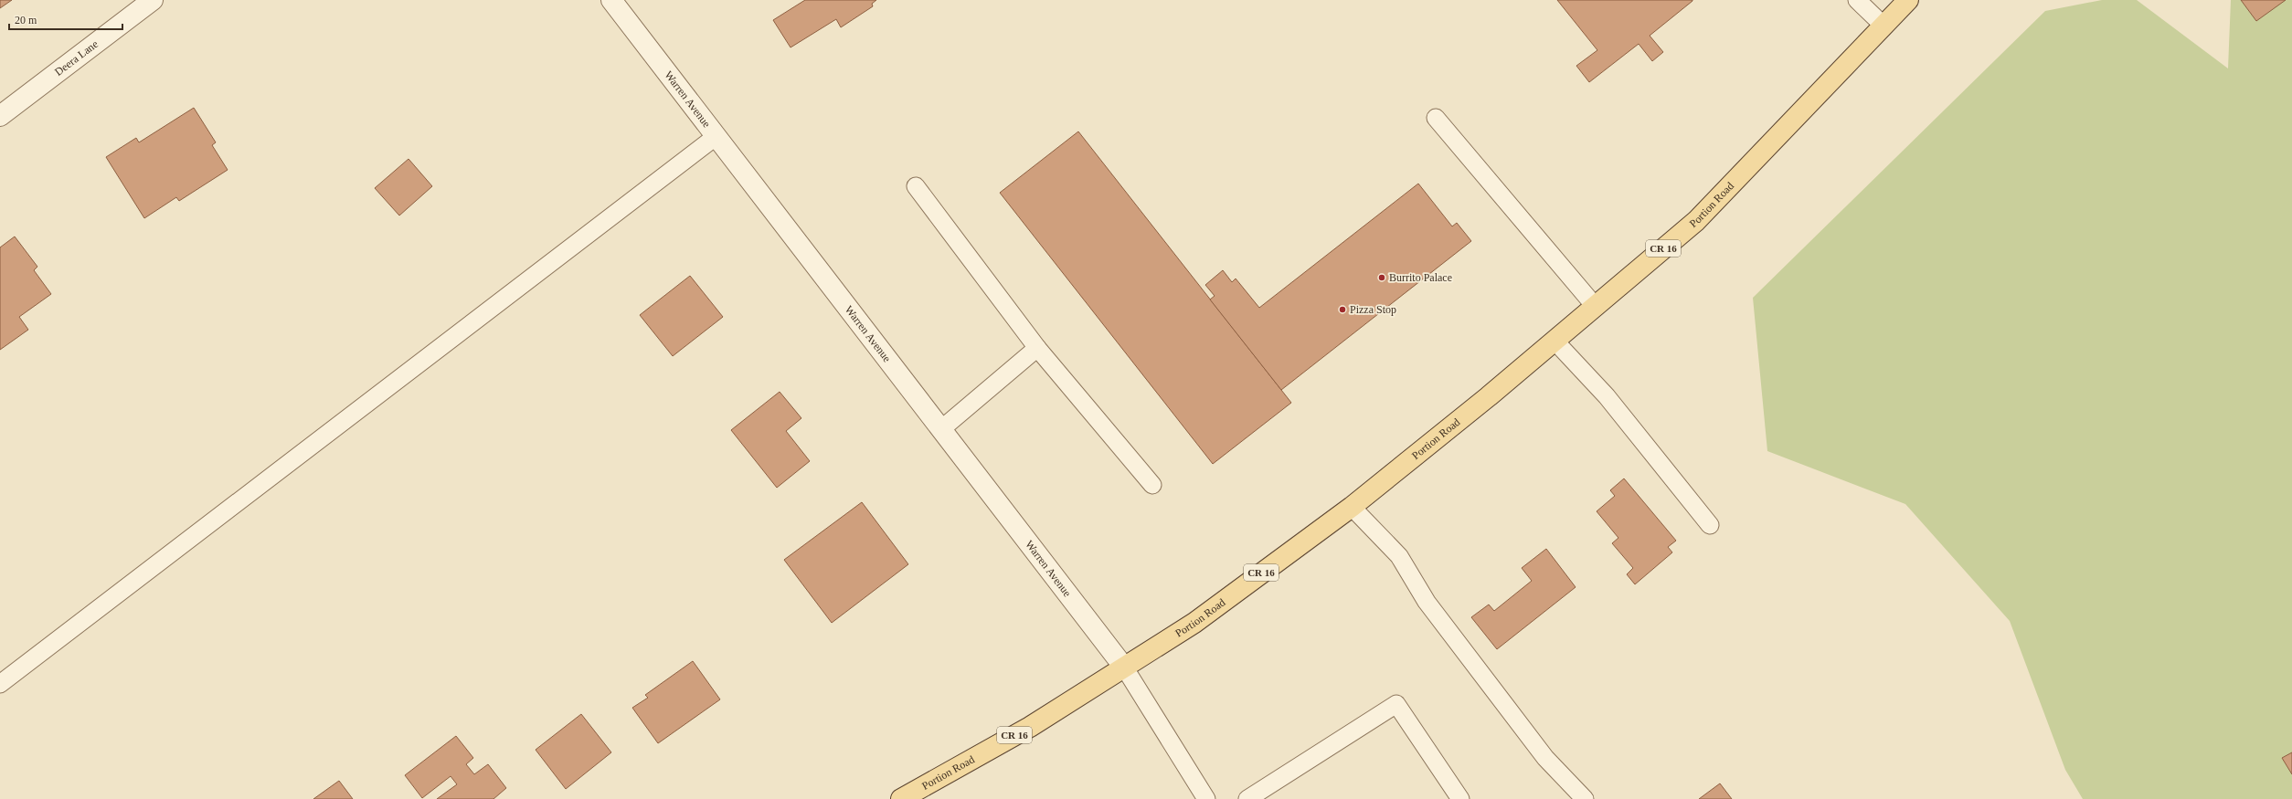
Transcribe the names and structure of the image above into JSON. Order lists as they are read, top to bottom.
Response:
{
  "streets": {
    "main road": ["Portion Road", "CR 16"],
    "street": ["Deera Lane", "Warren Avenue"]
  },
  "crossings": [
    ["Warren Avenue", "Portion Road"]
  ],
  "places": ["Burrito Palace", "Pizza Stop"],
  "scale_bar": "20 m"
}
